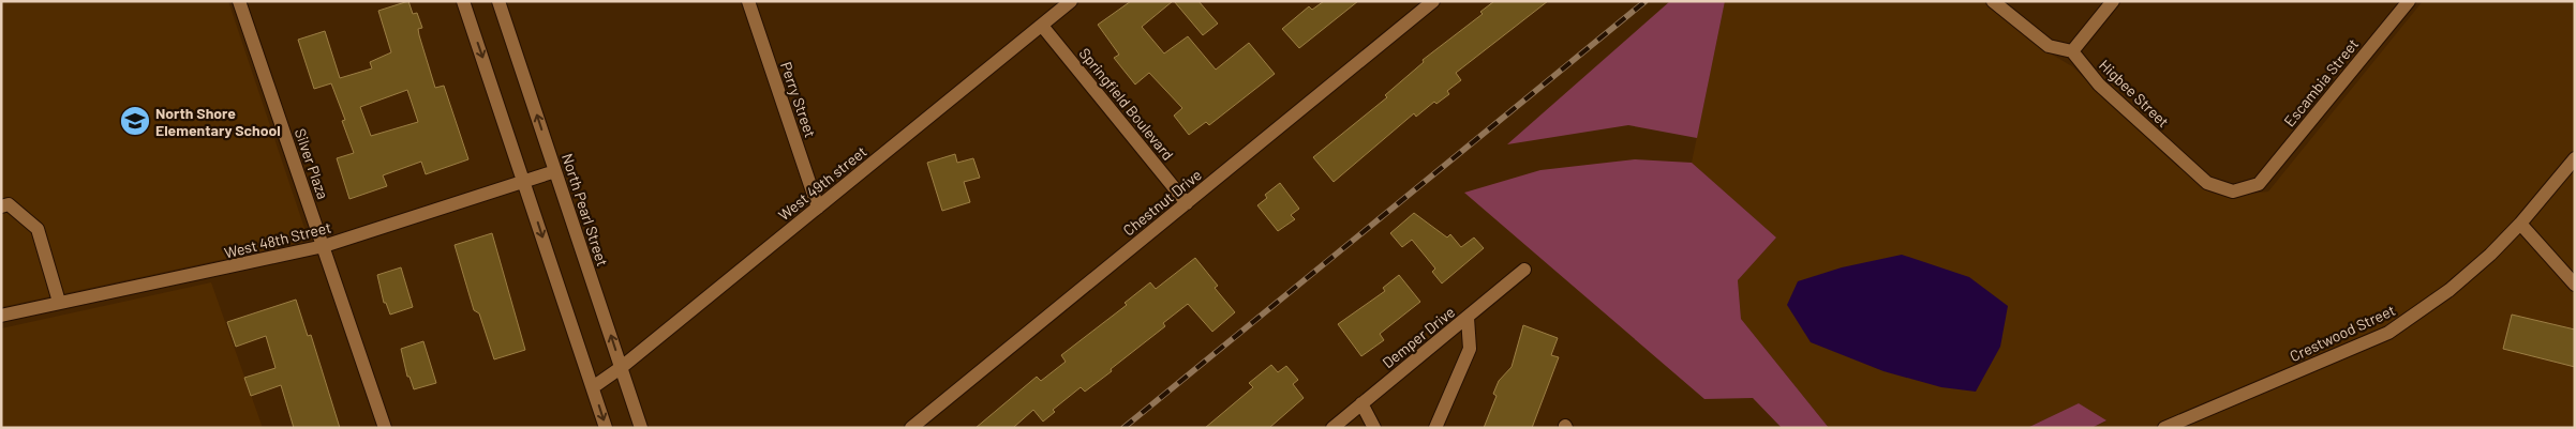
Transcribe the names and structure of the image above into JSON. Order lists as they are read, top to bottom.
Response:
{
  "streets": {
    "street": [
      "Escambia Street",
      "Higbee Street",
      "Perry Street",
      "Springfield Boulevard",
      "Silver Plaza",
      "West 49th street",
      "Chestnut Drive",
      "North Pearl Street",
      "West 48th Street",
      "Crestwood Street",
      "Demper Drive"
    ]
  },
  "crossings": [
    ["Escambia Street", "Higbee Street"],
    ["Perry Street", "West 49th street"],
    ["Springfield Boulevard", "West 49th street"],
    ["Springfield Boulevard", "Chestnut Drive"],
    ["Silver Plaza", "West 48th Street"],
    ["West 49th street", "North Pearl Street"],
    ["North Pearl Street", "West 48th Street"]
  ],
  "places": {
    "school or university": ["North Shore Elementary School"]
  }
}
